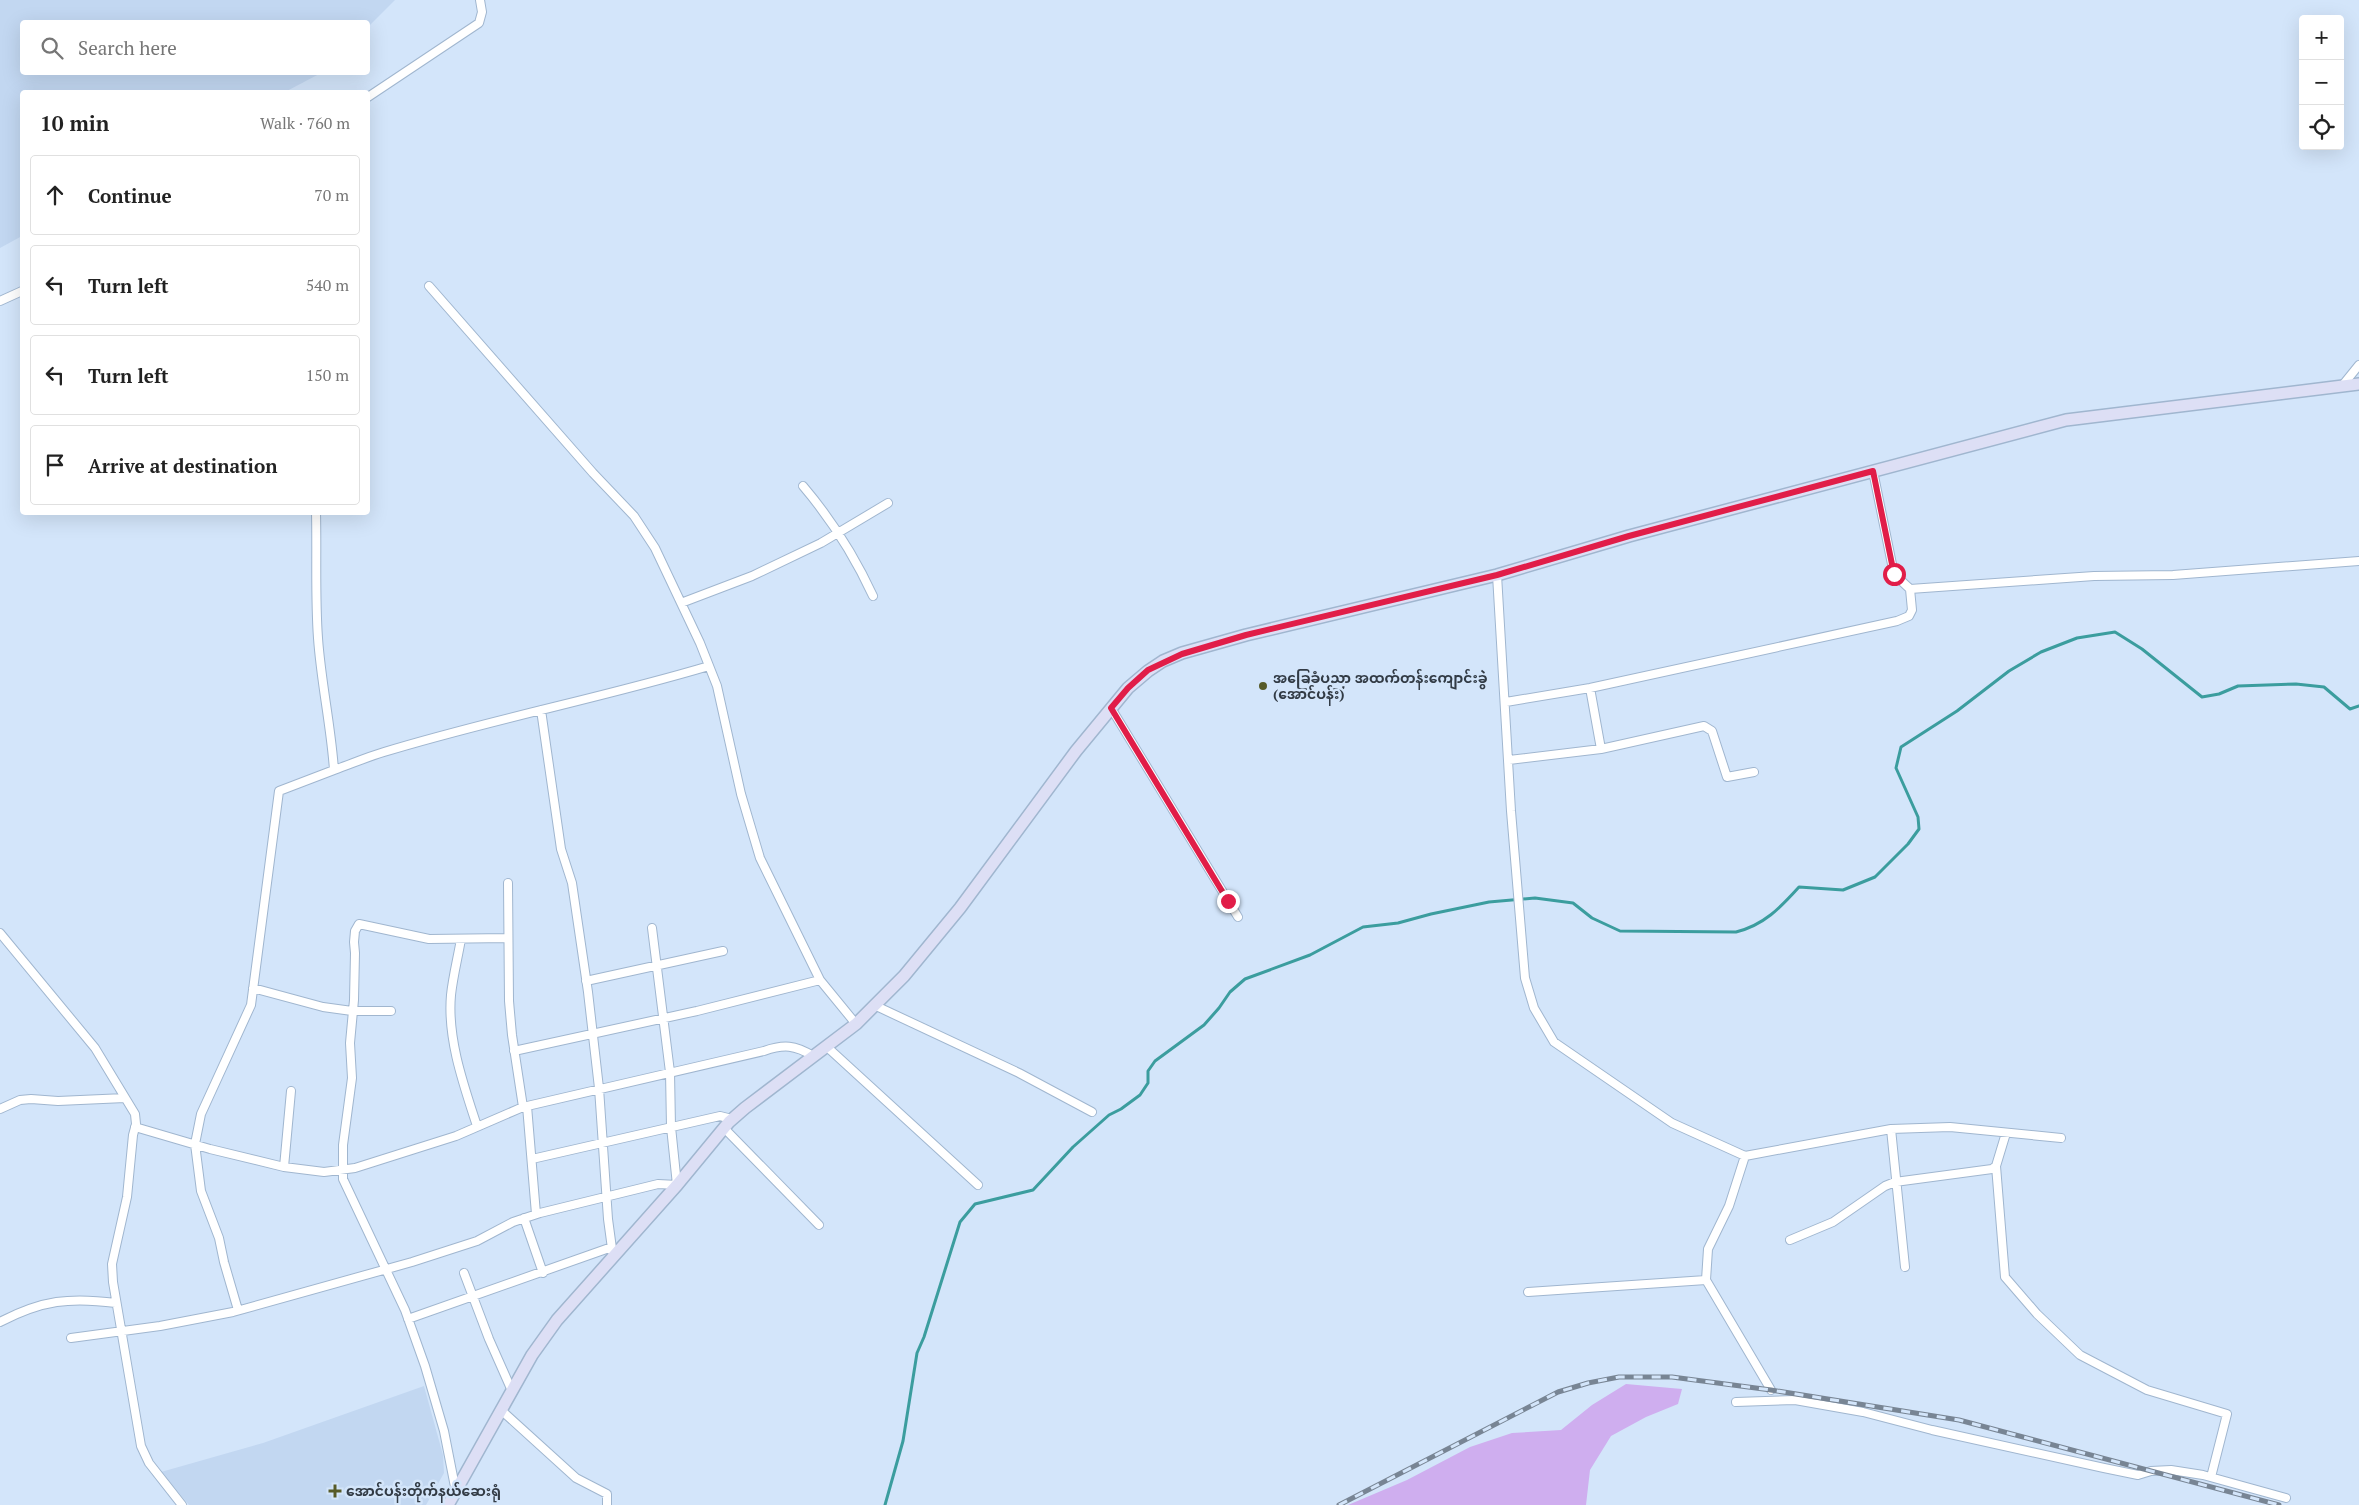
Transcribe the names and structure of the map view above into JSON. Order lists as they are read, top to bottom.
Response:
{
  "places": {
    "other": ["အခြေခံပညာ အထက်တန်းကျောင်းခွဲ (အောင်ပန်း)"],
    "health": ["အောင်ပန်းတိုက်နယ်ဆေးရုံ"]
  },
  "page": {
    "map_buttons": ["+", "−"],
    "search": "Search here",
    "heading": ["10 min", "Walk · 760 m"],
    "list": [
      ["Continue", "70 m"],
      ["Turn left", "540 m"],
      ["Turn left", "150 m"],
      "Arrive at destination"
    ]
  }
}
